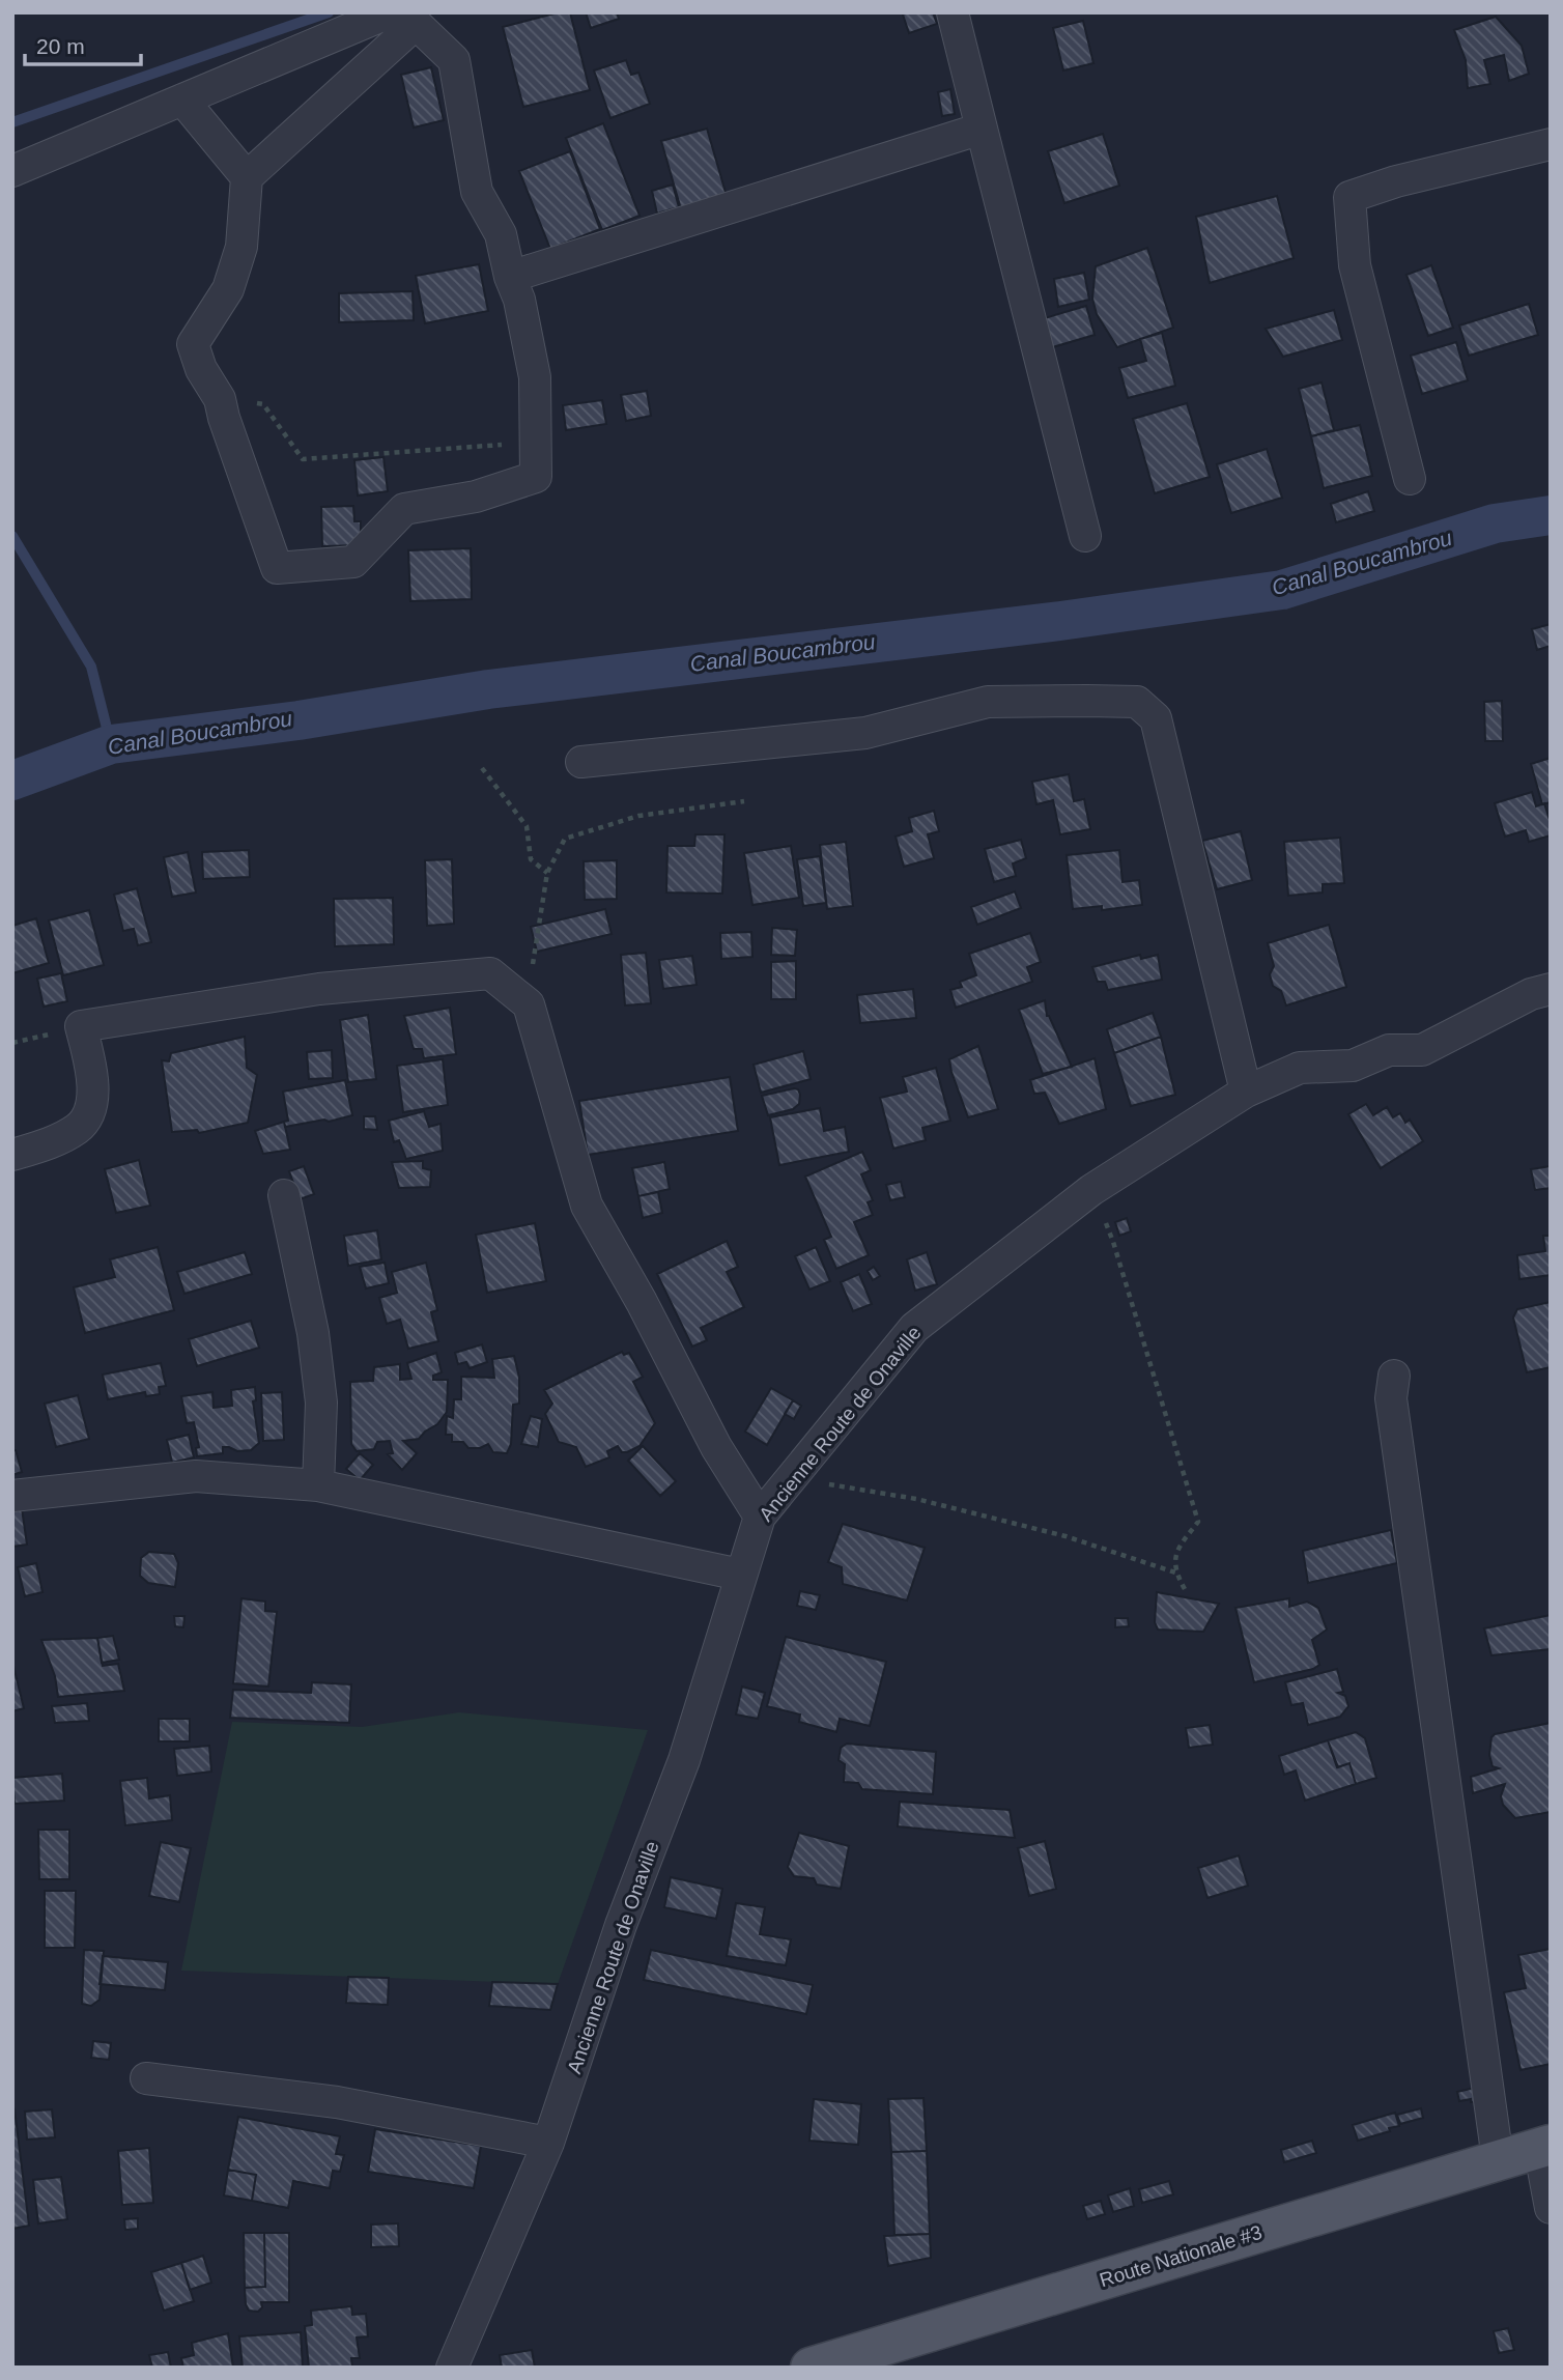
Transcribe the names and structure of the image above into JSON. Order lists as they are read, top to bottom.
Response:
{
  "streets": {
    "main road": ["Route Nationale #3"],
    "street": ["Ancienne Route de Onaville"]
  },
  "water": ["Canal Boucambrou"],
  "scale_bar": "20 m"
}
